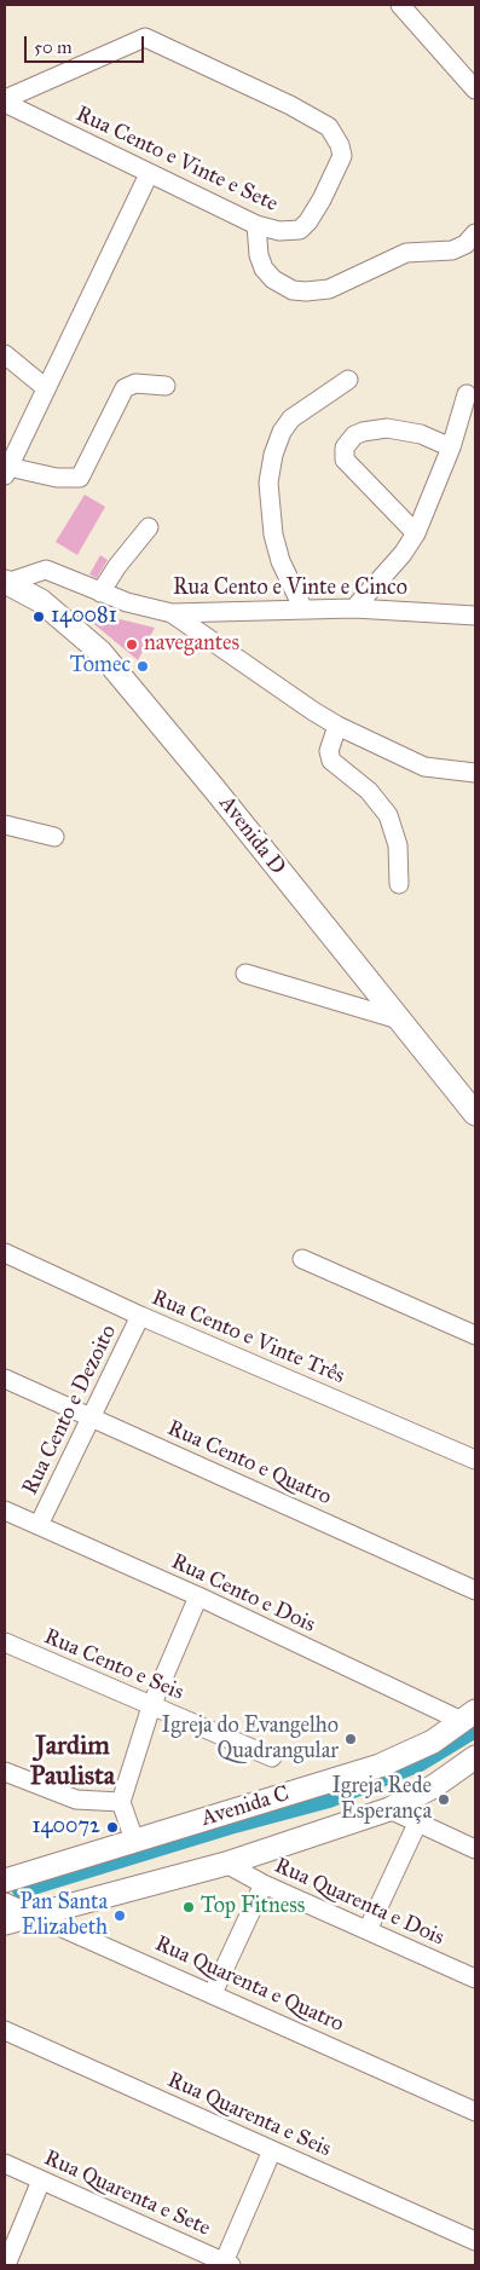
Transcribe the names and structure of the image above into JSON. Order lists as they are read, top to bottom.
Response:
{
  "streets": {
    "main road": ["Avenida D", "Avenida C"],
    "street": [
      "Rua Cento e Vinte e Sete",
      "Rua Cento e Vinte e Cinco",
      "Rua Cento e Vinte Três",
      "Rua Cento e Dezoito",
      "Rua Cento e Quatro",
      "Rua Cento e Dois",
      "Rua Cento e Seis",
      "Rua Quarenta e Dois",
      "Rua Quarenta e Quatro",
      "Rua Quarenta e Seis",
      "Rua Quarenta e Sete"
    ]
  },
  "crossings": [
    ["Rua Cento e Vinte e Cinco", "Avenida D"],
    ["Rua Cento e Vinte Três", "Rua Cento e Dezoito"],
    ["Rua Cento e Dezoito", "Rua Cento e Quatro"],
    ["Rua Cento e Dezoito", "Rua Cento e Dois"],
    ["Rua Cento e Dois", "Avenida C"]
  ],
  "districts": ["Jardim Paulista"],
  "places": [
    "140081",
    "navegantes",
    "Tomec",
    "Igreja do Evangelho Quadrangular",
    "Igreja Rede Esperança",
    "140072",
    "Top Fitness",
    "Pan Santa Elizabeth"
  ],
  "scale_bar": "50 m"
}
